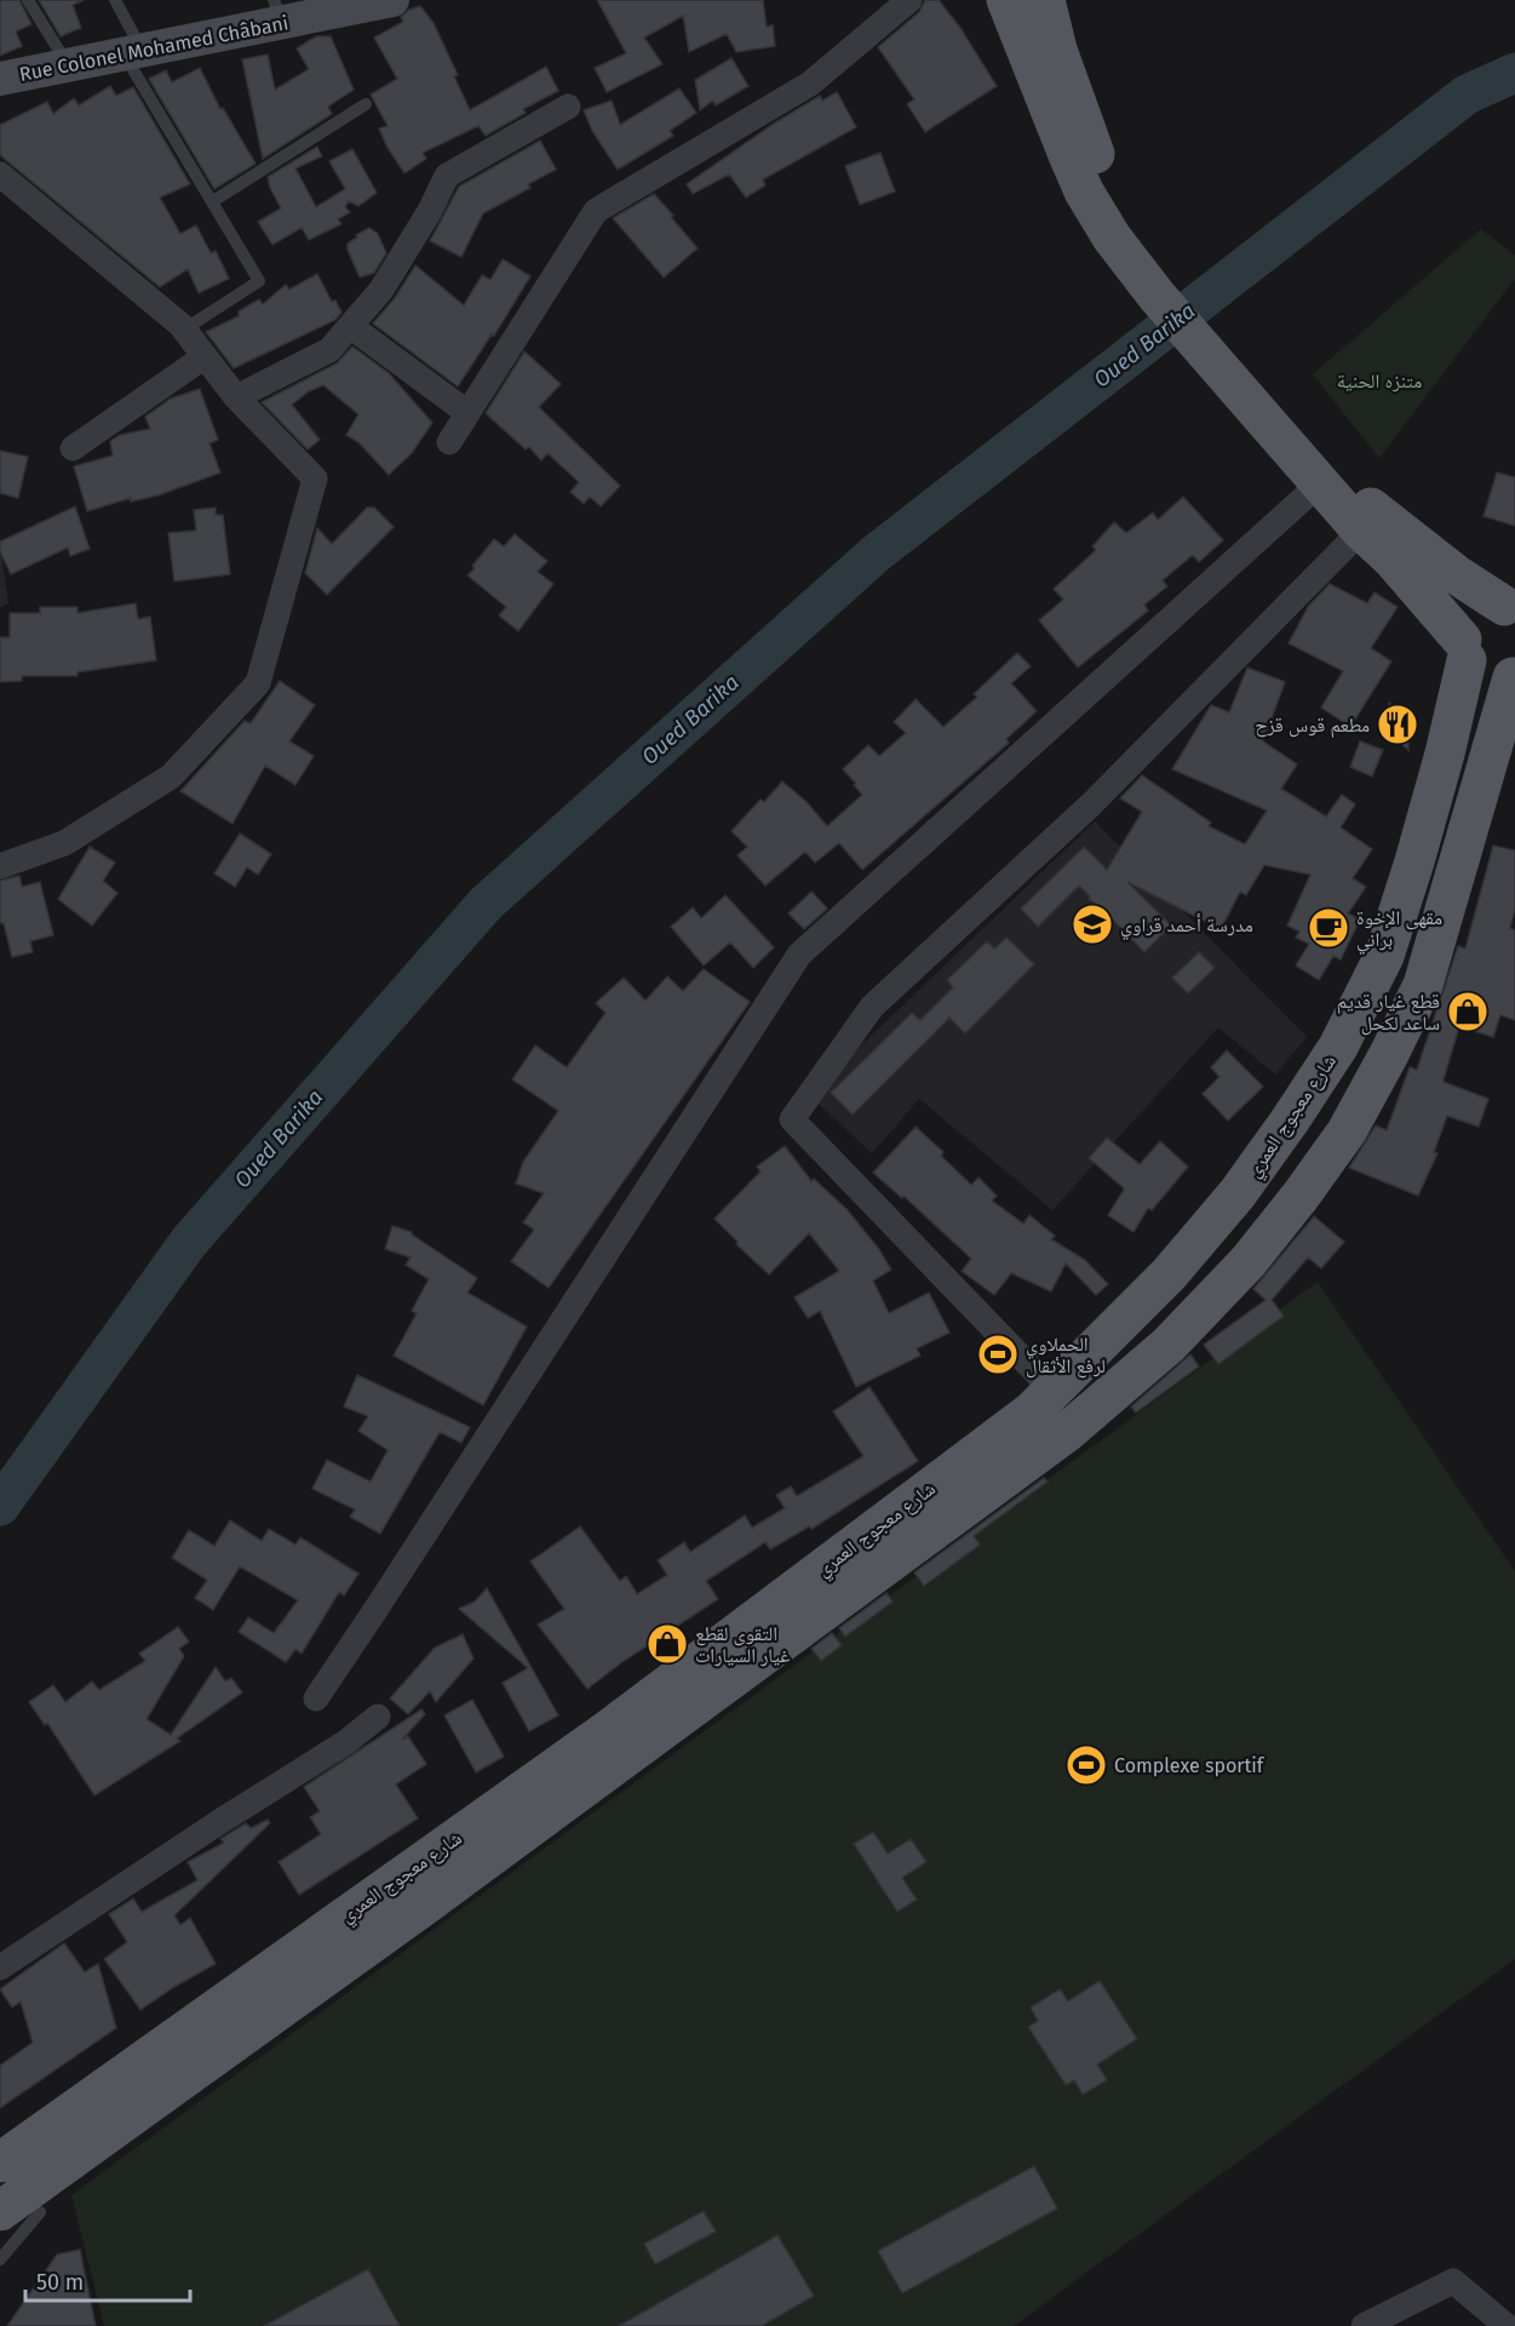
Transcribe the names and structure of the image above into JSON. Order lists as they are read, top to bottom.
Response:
{
  "streets": {
    "main road": ["Rue Colonel Mohamed Châbani", "شارع معجوج العمري"]
  },
  "water": ["Oued Barika"],
  "parks": ["متنزه الحنية"],
  "places": {
    "restaurant": ["مطعم قوس قزح"],
    "school or university": ["مدرسة أحمد قراوي"],
    "cafe": ["مقهى الإخوة براني"],
    "shop": ["قطع غيار قديم ساعد لكحل", "التقوى لقطع غيار السيارات"],
    "sports": ["الحملاوي لرفع الأثقال", "Complexe sportif"]
  },
  "scale_bar": "50 m"
}
